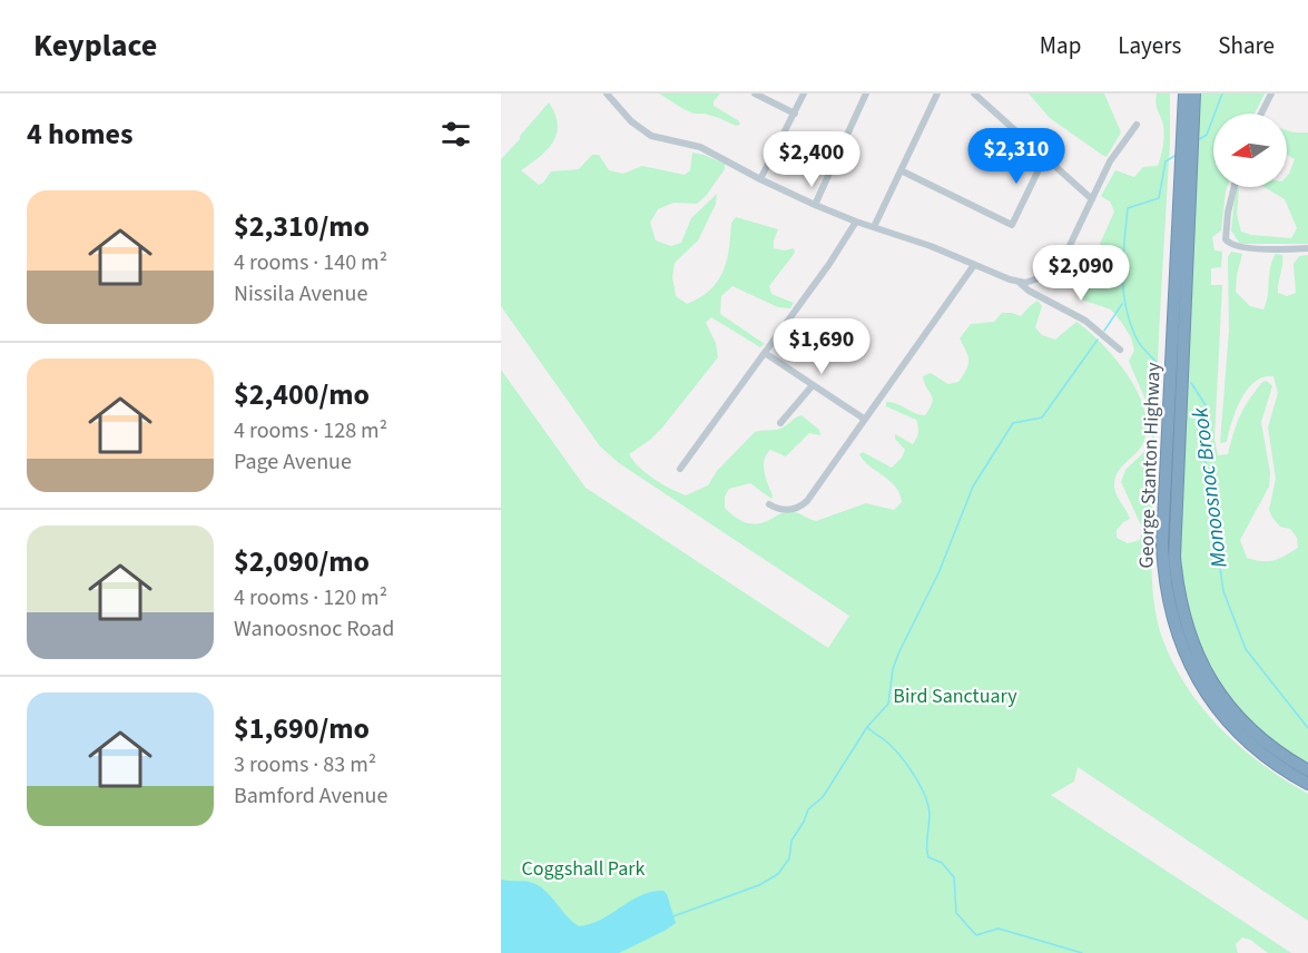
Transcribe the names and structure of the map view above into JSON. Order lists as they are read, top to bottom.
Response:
{
  "streets": {
    "highway": ["George Stanton Highway"]
  },
  "water": ["Monoosnoc Brook"],
  "parks": ["Bird Sanctuary", "Coggshall Park"],
  "north": "left",
  "page": {
    "header": "Keyplace",
    "nav": ["Map", "Layers", "Share"],
    "heading": "4 homes",
    "price": [
      "$2,310",
      "$2,400",
      "$2,090",
      "$1,690"
    ],
    "list": [
      {
        "name": "$2,310/mo",
        "note": "4 rooms · 140 m² · Nissila Avenue"
      },
      {
        "name": "$2,400/mo",
        "note": "4 rooms · 128 m² · Page Avenue"
      },
      {
        "name": "$2,090/mo",
        "note": "4 rooms · 120 m² · Wanoosnoc Road"
      },
      {
        "name": "$1,690/mo",
        "note": "3 rooms · 83 m² · Bamford Avenue"
      }
    ]
  }
}
